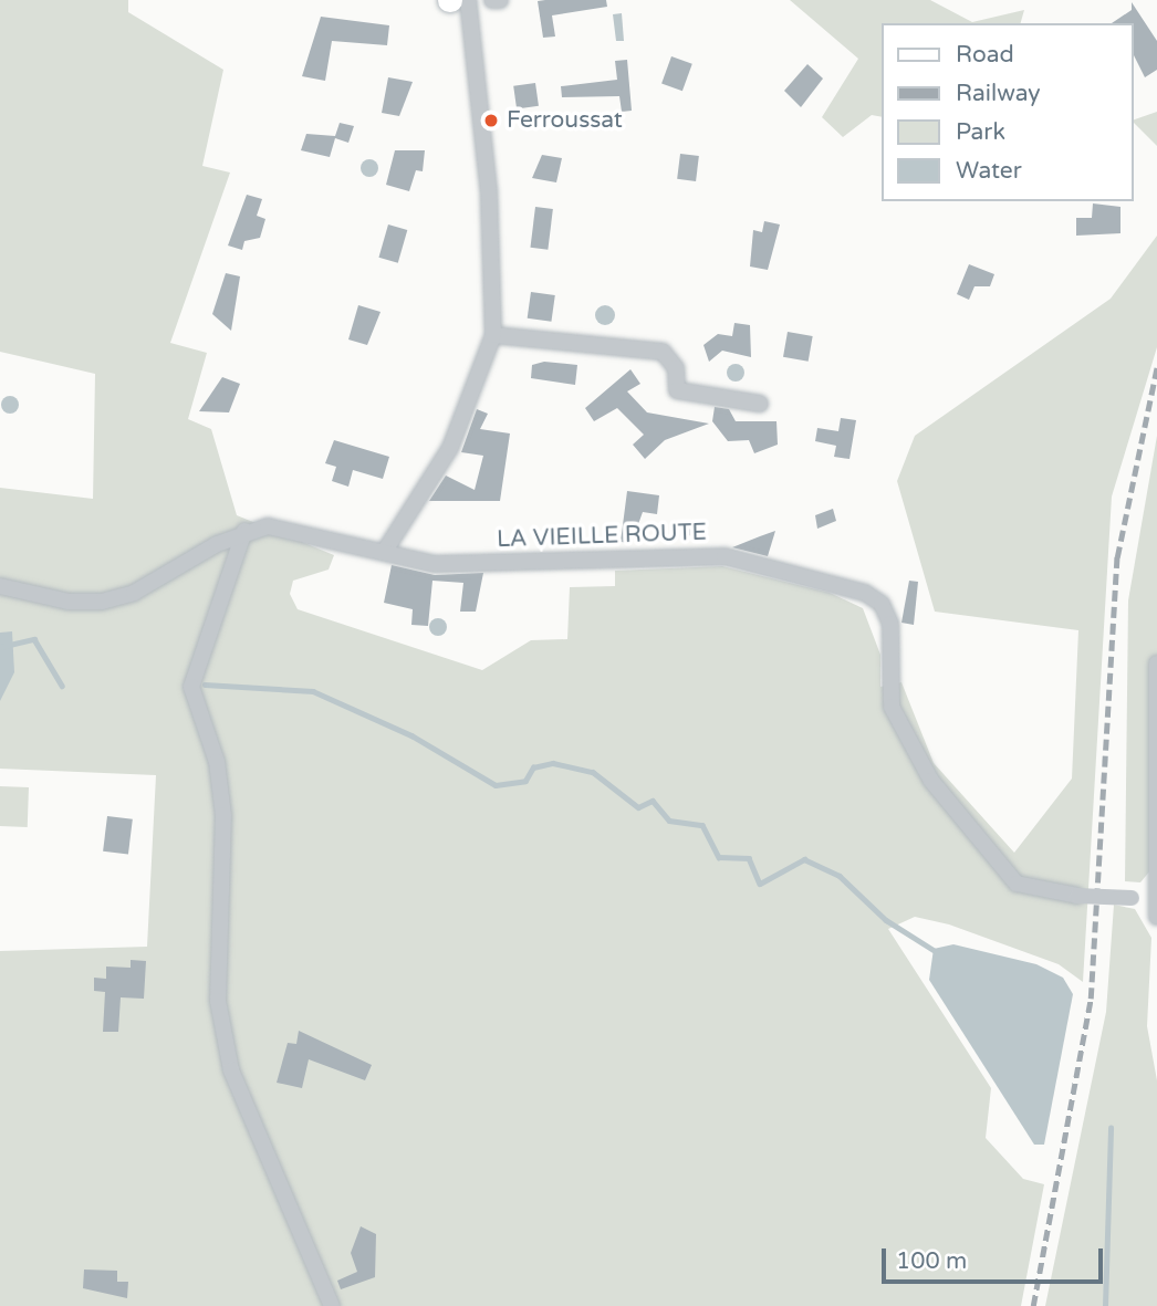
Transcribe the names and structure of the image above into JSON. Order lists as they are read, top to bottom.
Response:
{
  "streets": {
    "street": ["LA VIEILLE ROUTE"]
  },
  "places": ["Ferroussat"],
  "legend": [
    "Road",
    "Railway",
    "Park",
    "Water"
  ],
  "scale_bar": "100 m"
}
